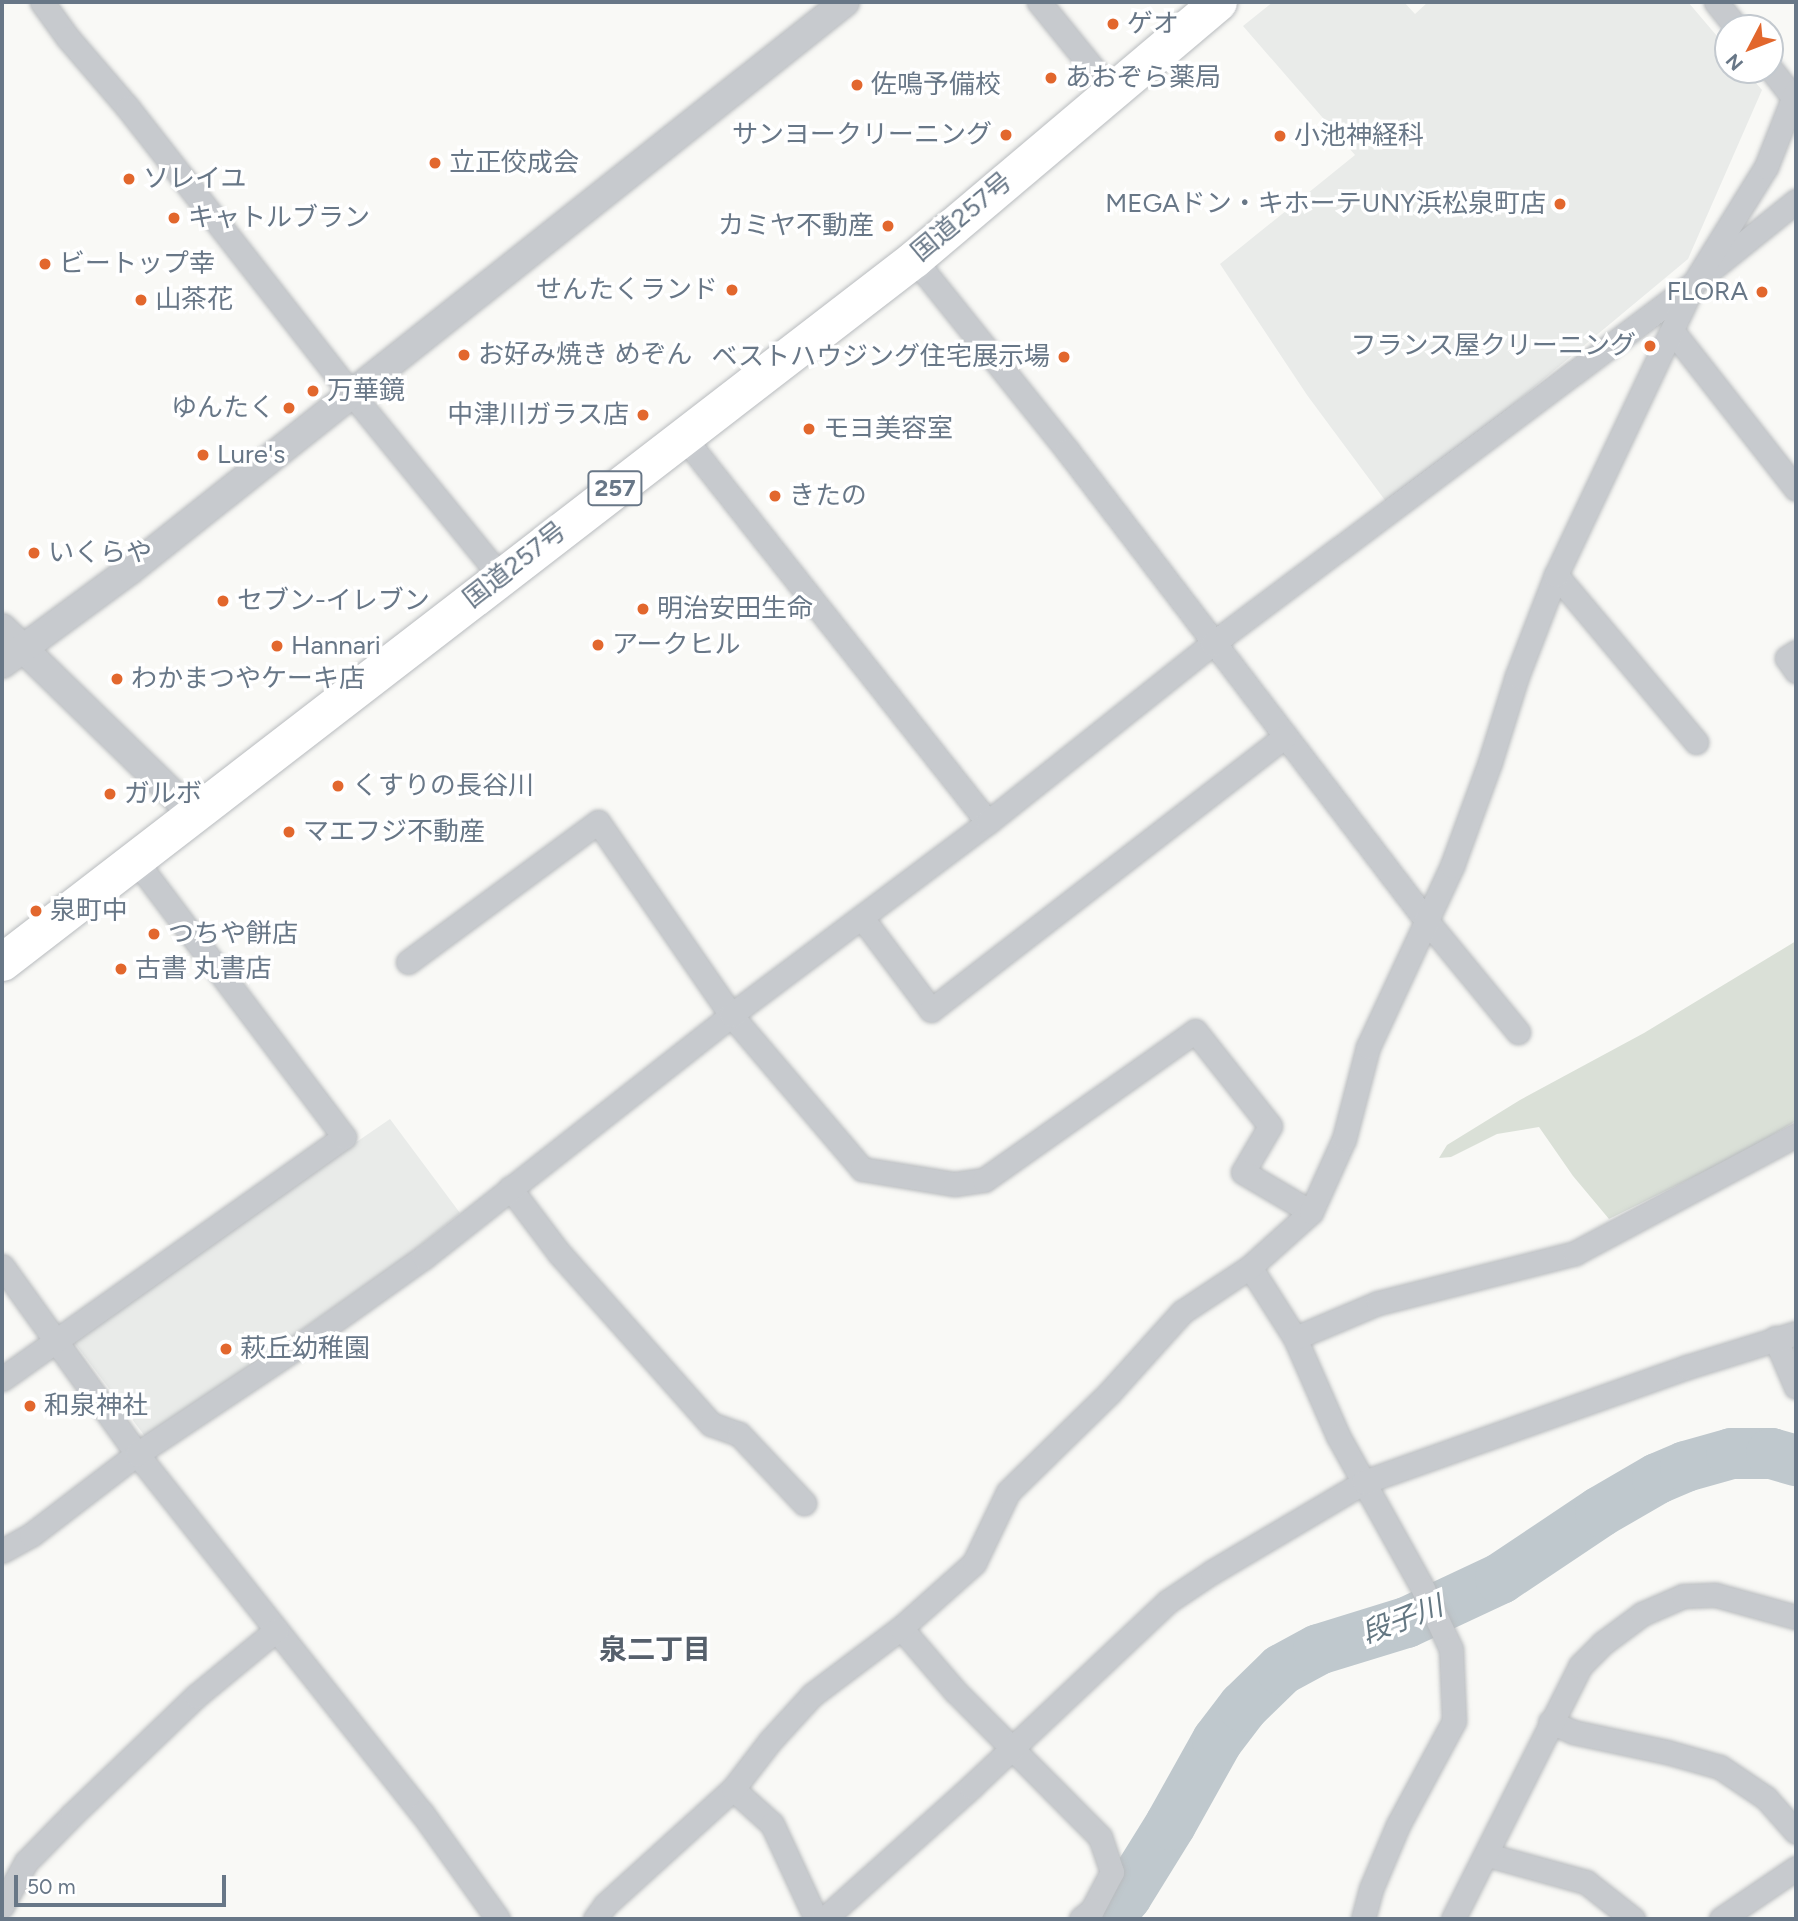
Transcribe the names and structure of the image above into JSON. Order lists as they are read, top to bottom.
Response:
{
  "streets": {
    "highway": ["国道257号", "257"]
  },
  "districts": ["泉二丁目"],
  "water": ["段子川"],
  "places": [
    "ゲオ",
    "あおぞら薬局",
    "佐鳴予備校",
    "サンヨークリーニング",
    "小池神経科",
    "立正佼成会",
    "ソレイユ",
    "MEGAドン・キホーテUNY浜松泉町店",
    "キャトルブラン",
    "カミヤ不動産",
    "ビートップ幸",
    "せんたくランド",
    "FLORA",
    "山茶花",
    "フランス屋クリーニング",
    "お好み焼き めぞん",
    "ベストハウジング住宅展示場",
    "万華鏡",
    "ゆんたく",
    "中津川ガラス店",
    "モヨ美容室",
    "Lure's",
    "きたの",
    "いくらや",
    "セブン-イレブン",
    "明治安田生命",
    "アークヒル",
    "Hannari",
    "わかまつやケーキ店",
    "くすりの長谷川",
    "ガルボ",
    "マエフジ不動産",
    "泉町中",
    "つちや餅店",
    "古書 丸書店",
    "萩丘幼稚園",
    "和泉神社"
  ],
  "scale_bar": "50 m",
  "north": "bottom left"
}
